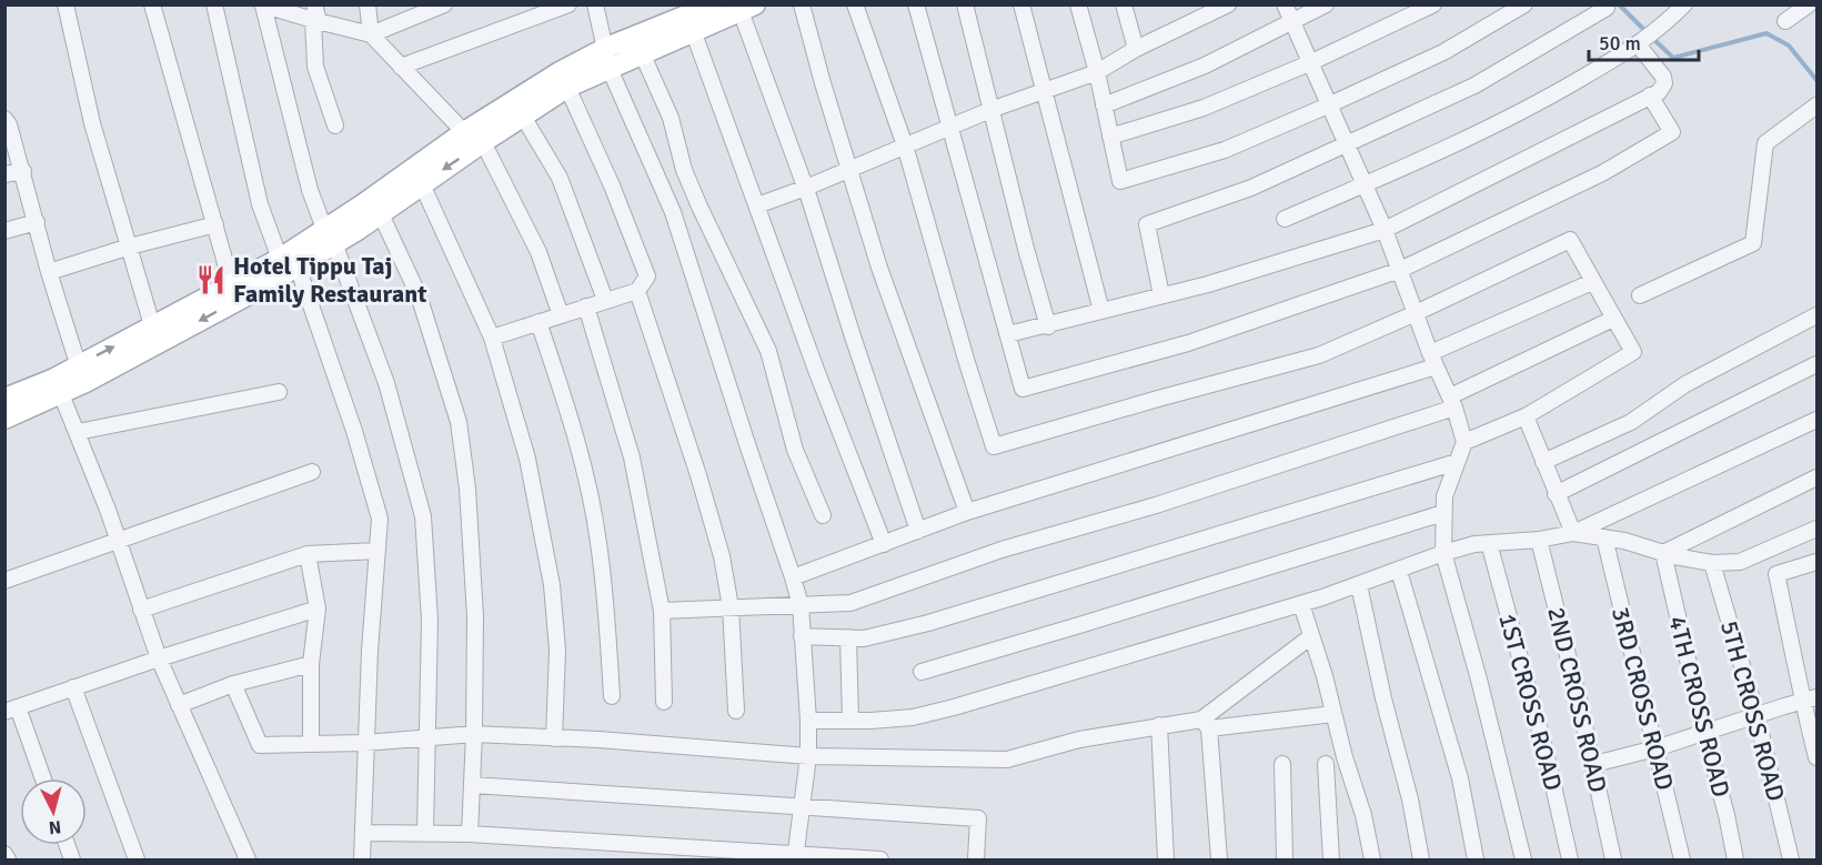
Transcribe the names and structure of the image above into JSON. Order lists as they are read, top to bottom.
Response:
{
  "streets": {
    "street": [
      "3RD CROSS ROAD",
      "2ND CROSS ROAD",
      "1ST CROSS ROAD",
      "4TH CROSS ROAD",
      "5TH CROSS ROAD"
    ]
  },
  "places": {
    "restaurant": ["Hotel Tippu Taj Family Restaurant"]
  },
  "scale_bar": "50 m",
  "north": "bottom"
}
